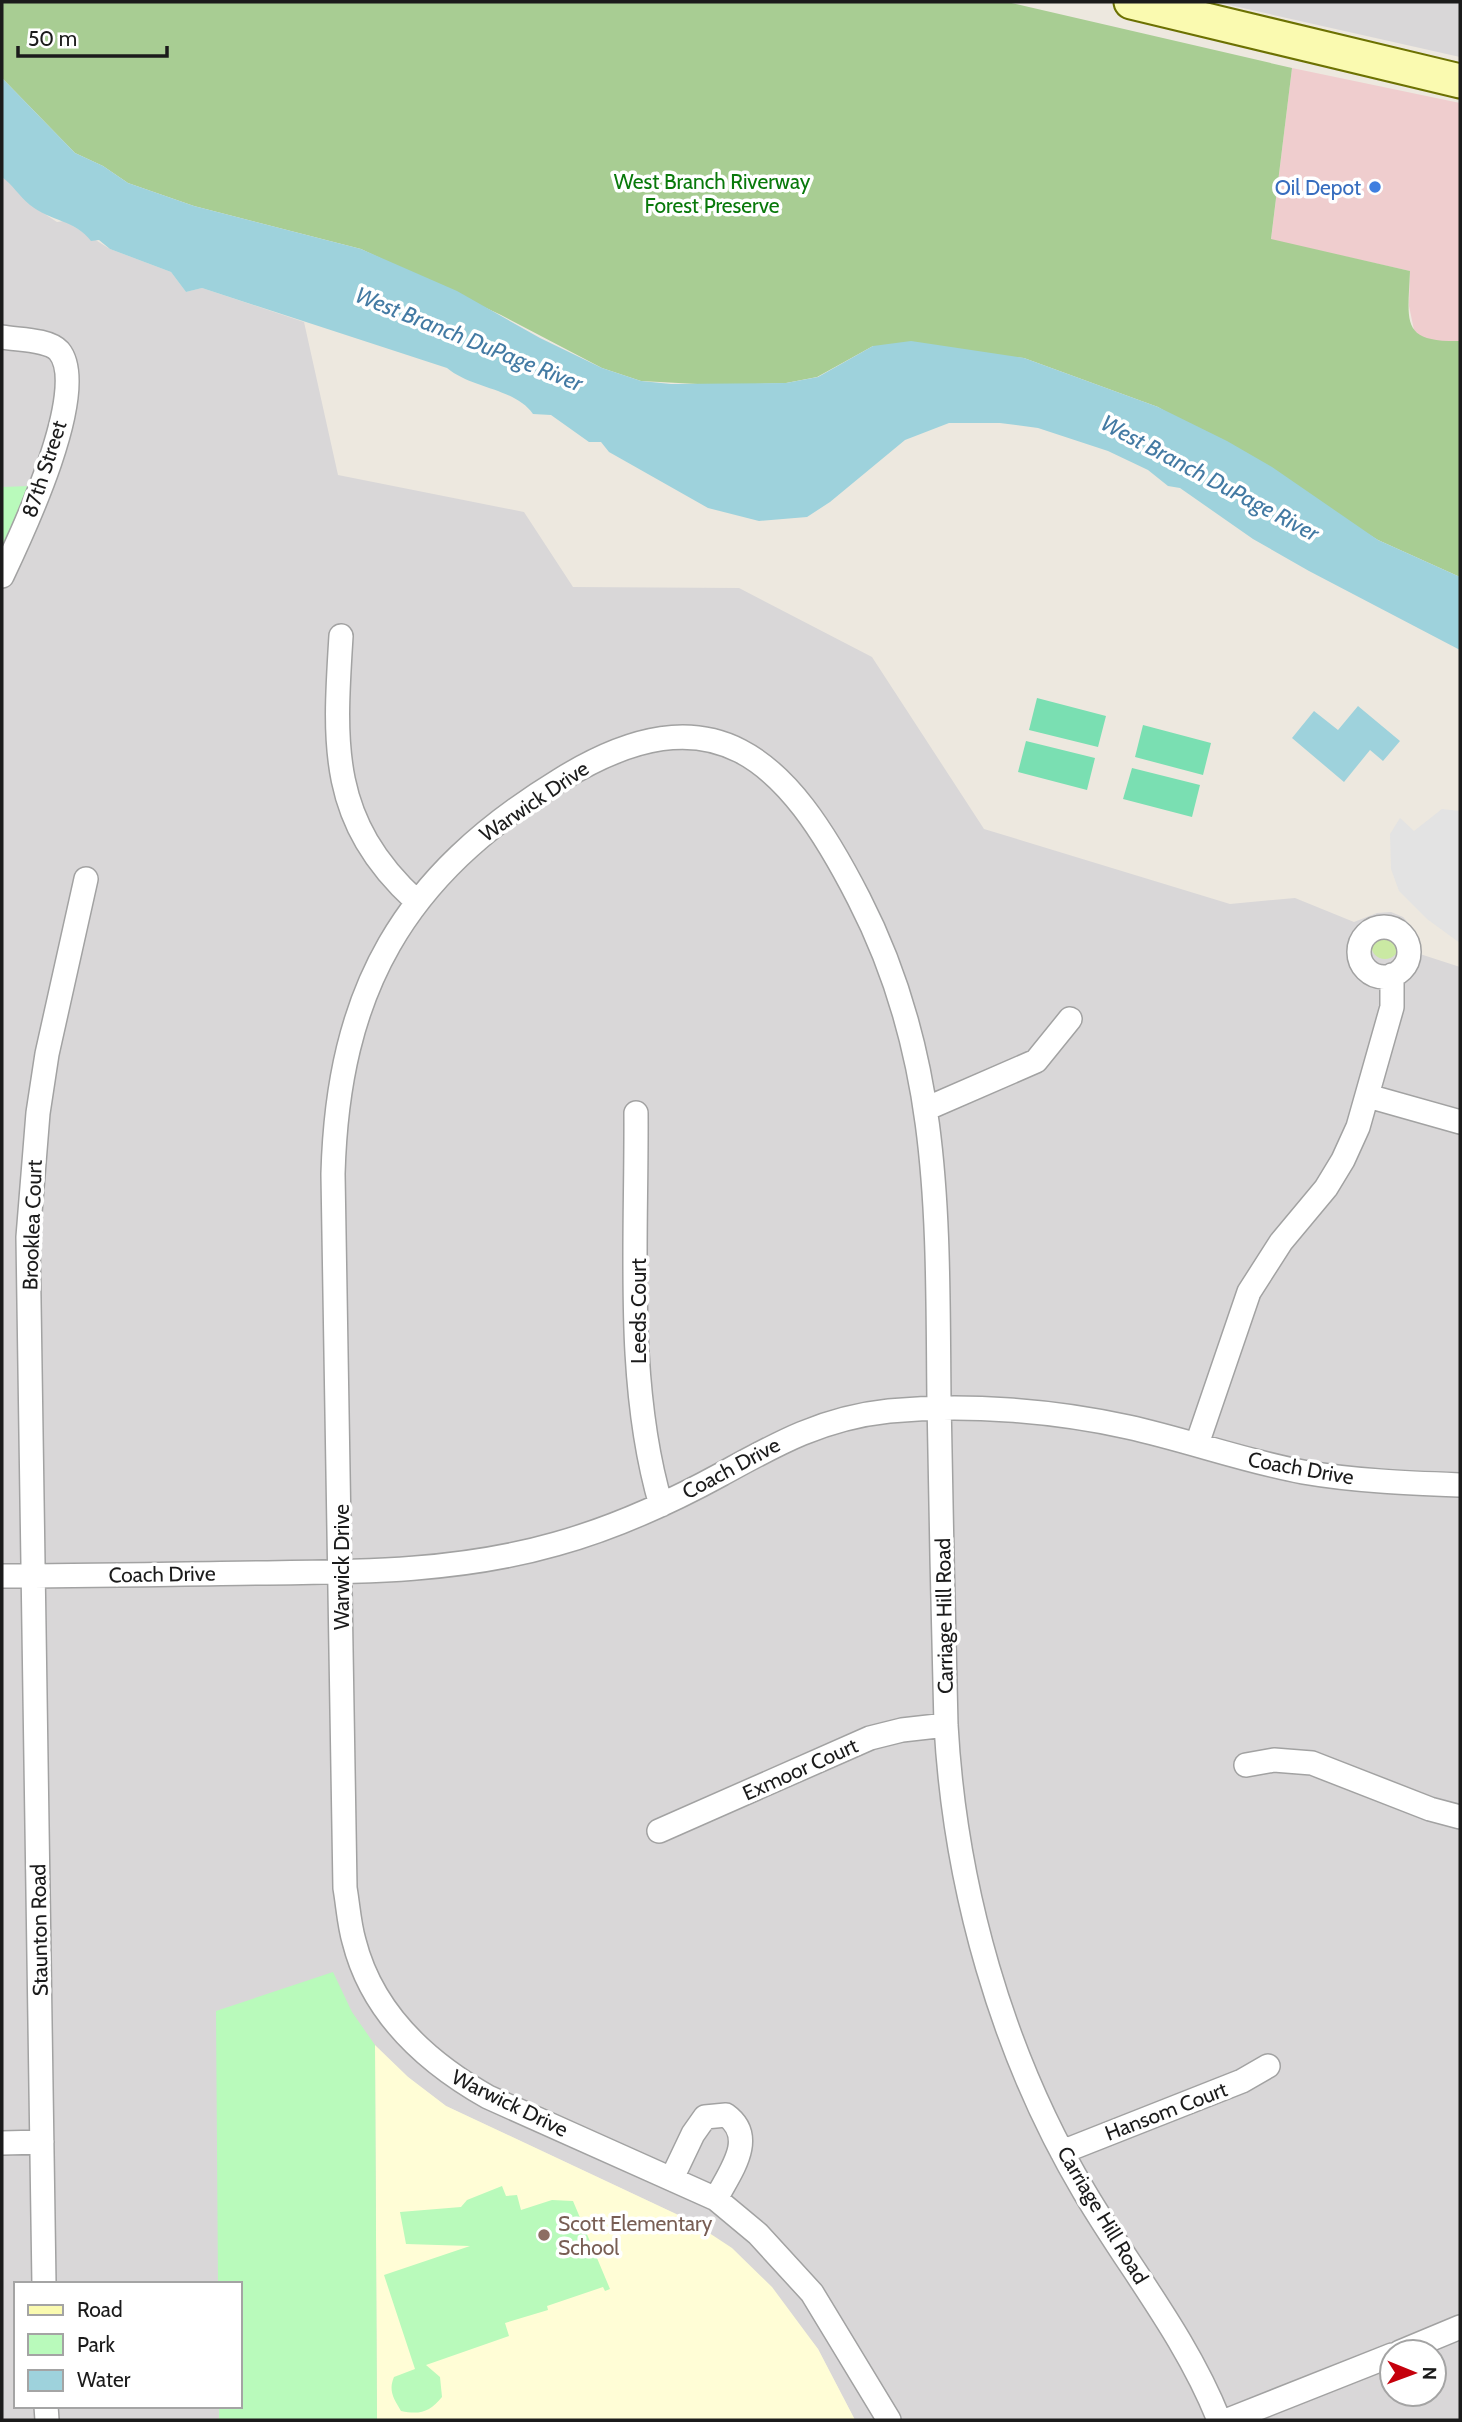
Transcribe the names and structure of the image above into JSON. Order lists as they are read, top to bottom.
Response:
{
  "streets": {
    "street": [
      "87th Street",
      "Warwick Drive",
      "Brooklea Court",
      "Leeds Court",
      "Coach Drive",
      "Carriage Hill Road",
      "Exmoor Court",
      "Staunton Road",
      "Hansom Court"
    ]
  },
  "crossings": [
    ["Warwick Drive", "Coach Drive"],
    ["Warwick Drive", "Carriage Hill Road"],
    ["Brooklea Court", "Coach Drive"],
    ["Brooklea Court", "Staunton Road"],
    ["Leeds Court", "Coach Drive"],
    ["Coach Drive", "Carriage Hill Road"],
    ["Coach Drive", "Staunton Road"],
    ["Carriage Hill Road", "Exmoor Court"],
    ["Carriage Hill Road", "Hansom Court"]
  ],
  "water": ["West Branch DuPage River"],
  "parks": ["West Branch Riverway Forest Preserve"],
  "places": ["Oil Depot", "Scott Elementary School"],
  "legend": ["Road", "Park", "Water"],
  "scale_bar": "50 m",
  "north": "right"
}
